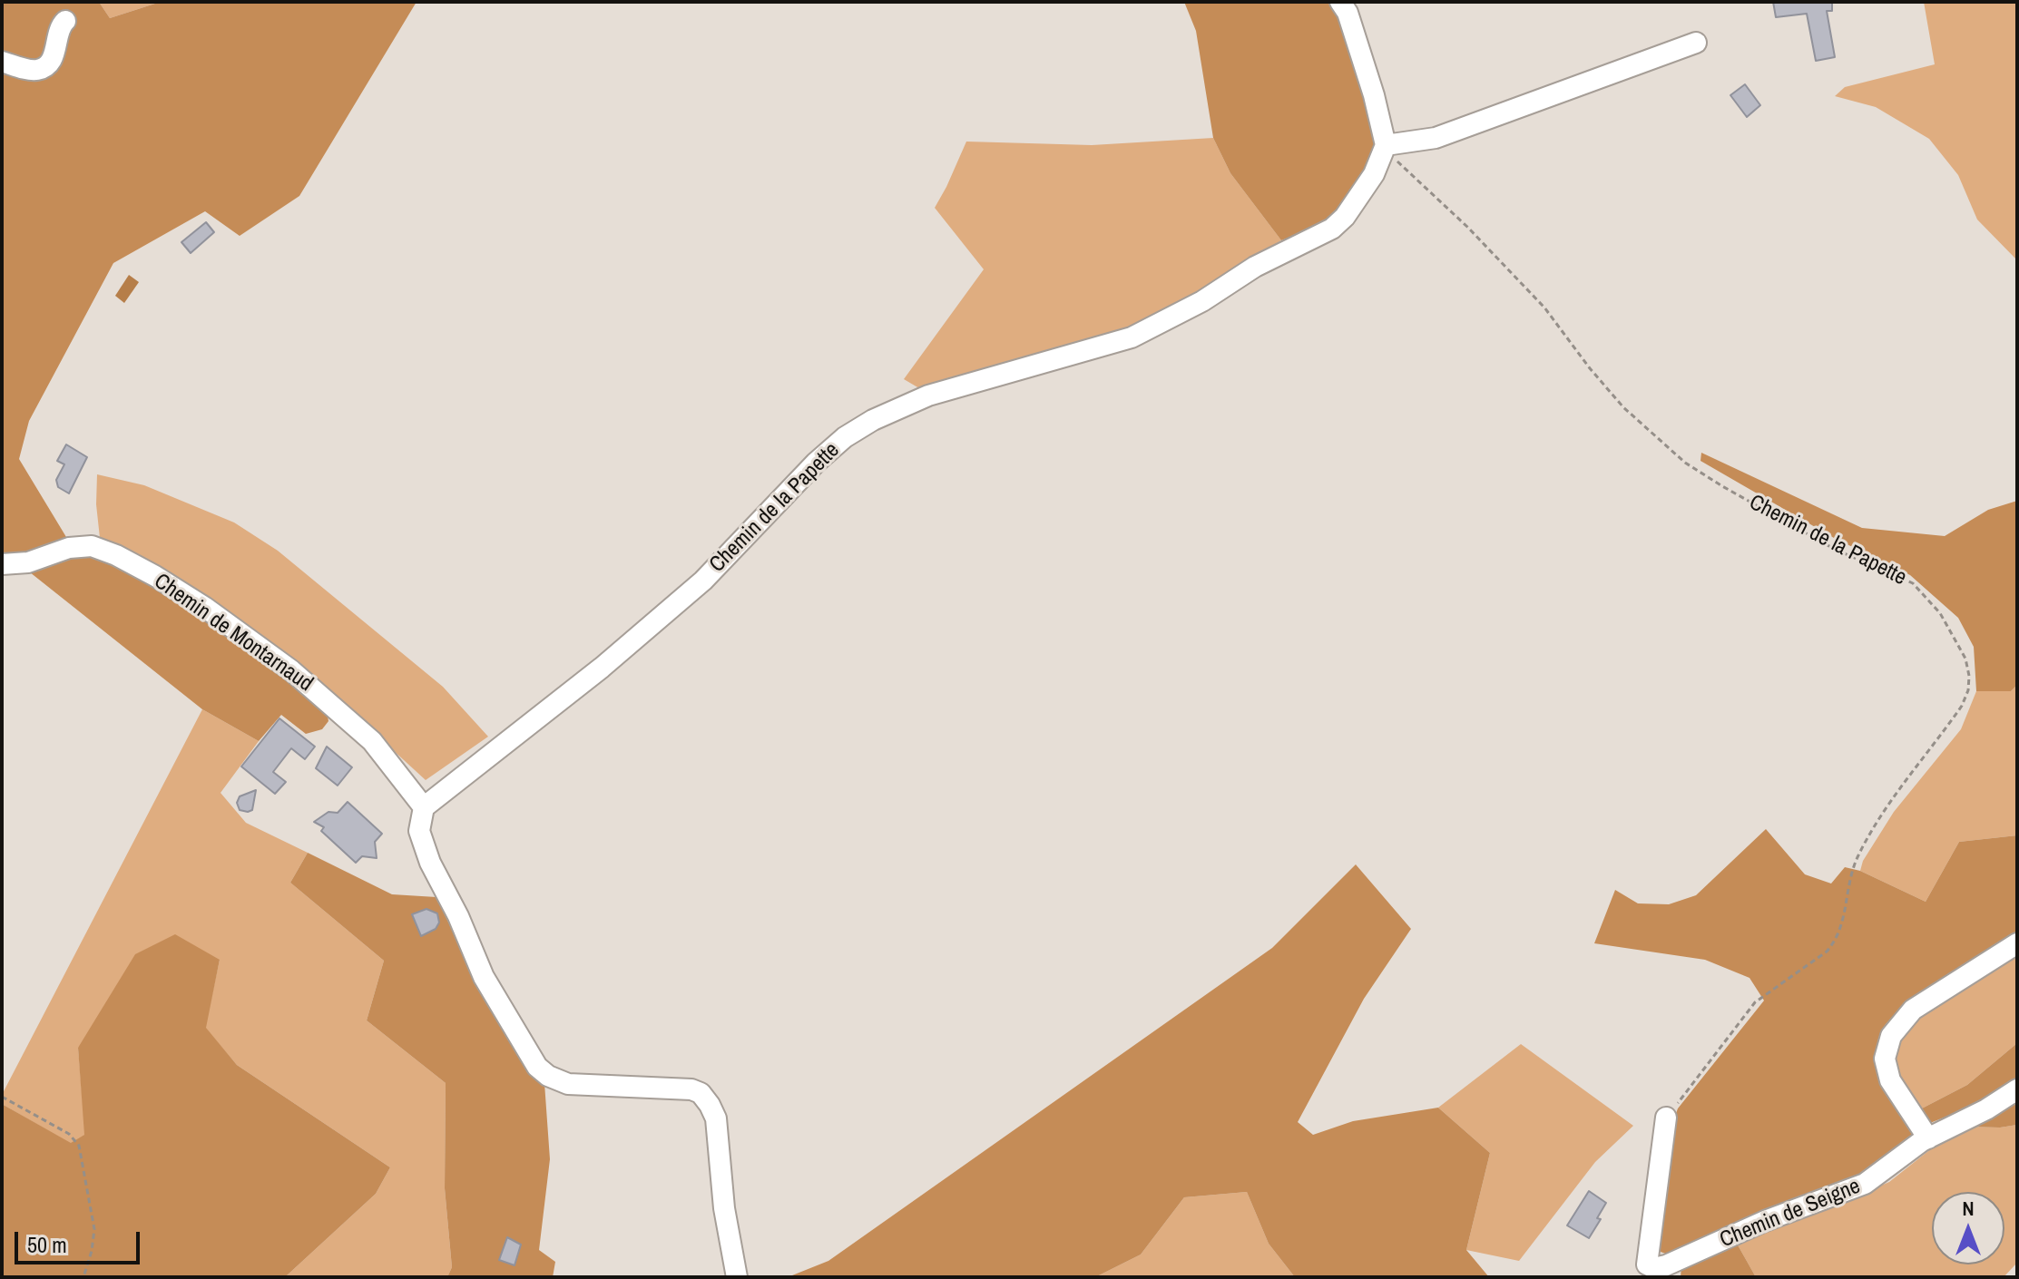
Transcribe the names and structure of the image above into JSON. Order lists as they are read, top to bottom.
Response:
{
  "streets": {
    "street": ["Chemin de la Papette", "Chemin de Montarnaud", "Chemin de Seigne"]
  },
  "crossings": [
    ["Chemin de la Papette", "Chemin de Montarnaud"]
  ],
  "scale_bar": "50 m",
  "north": "top"
}
